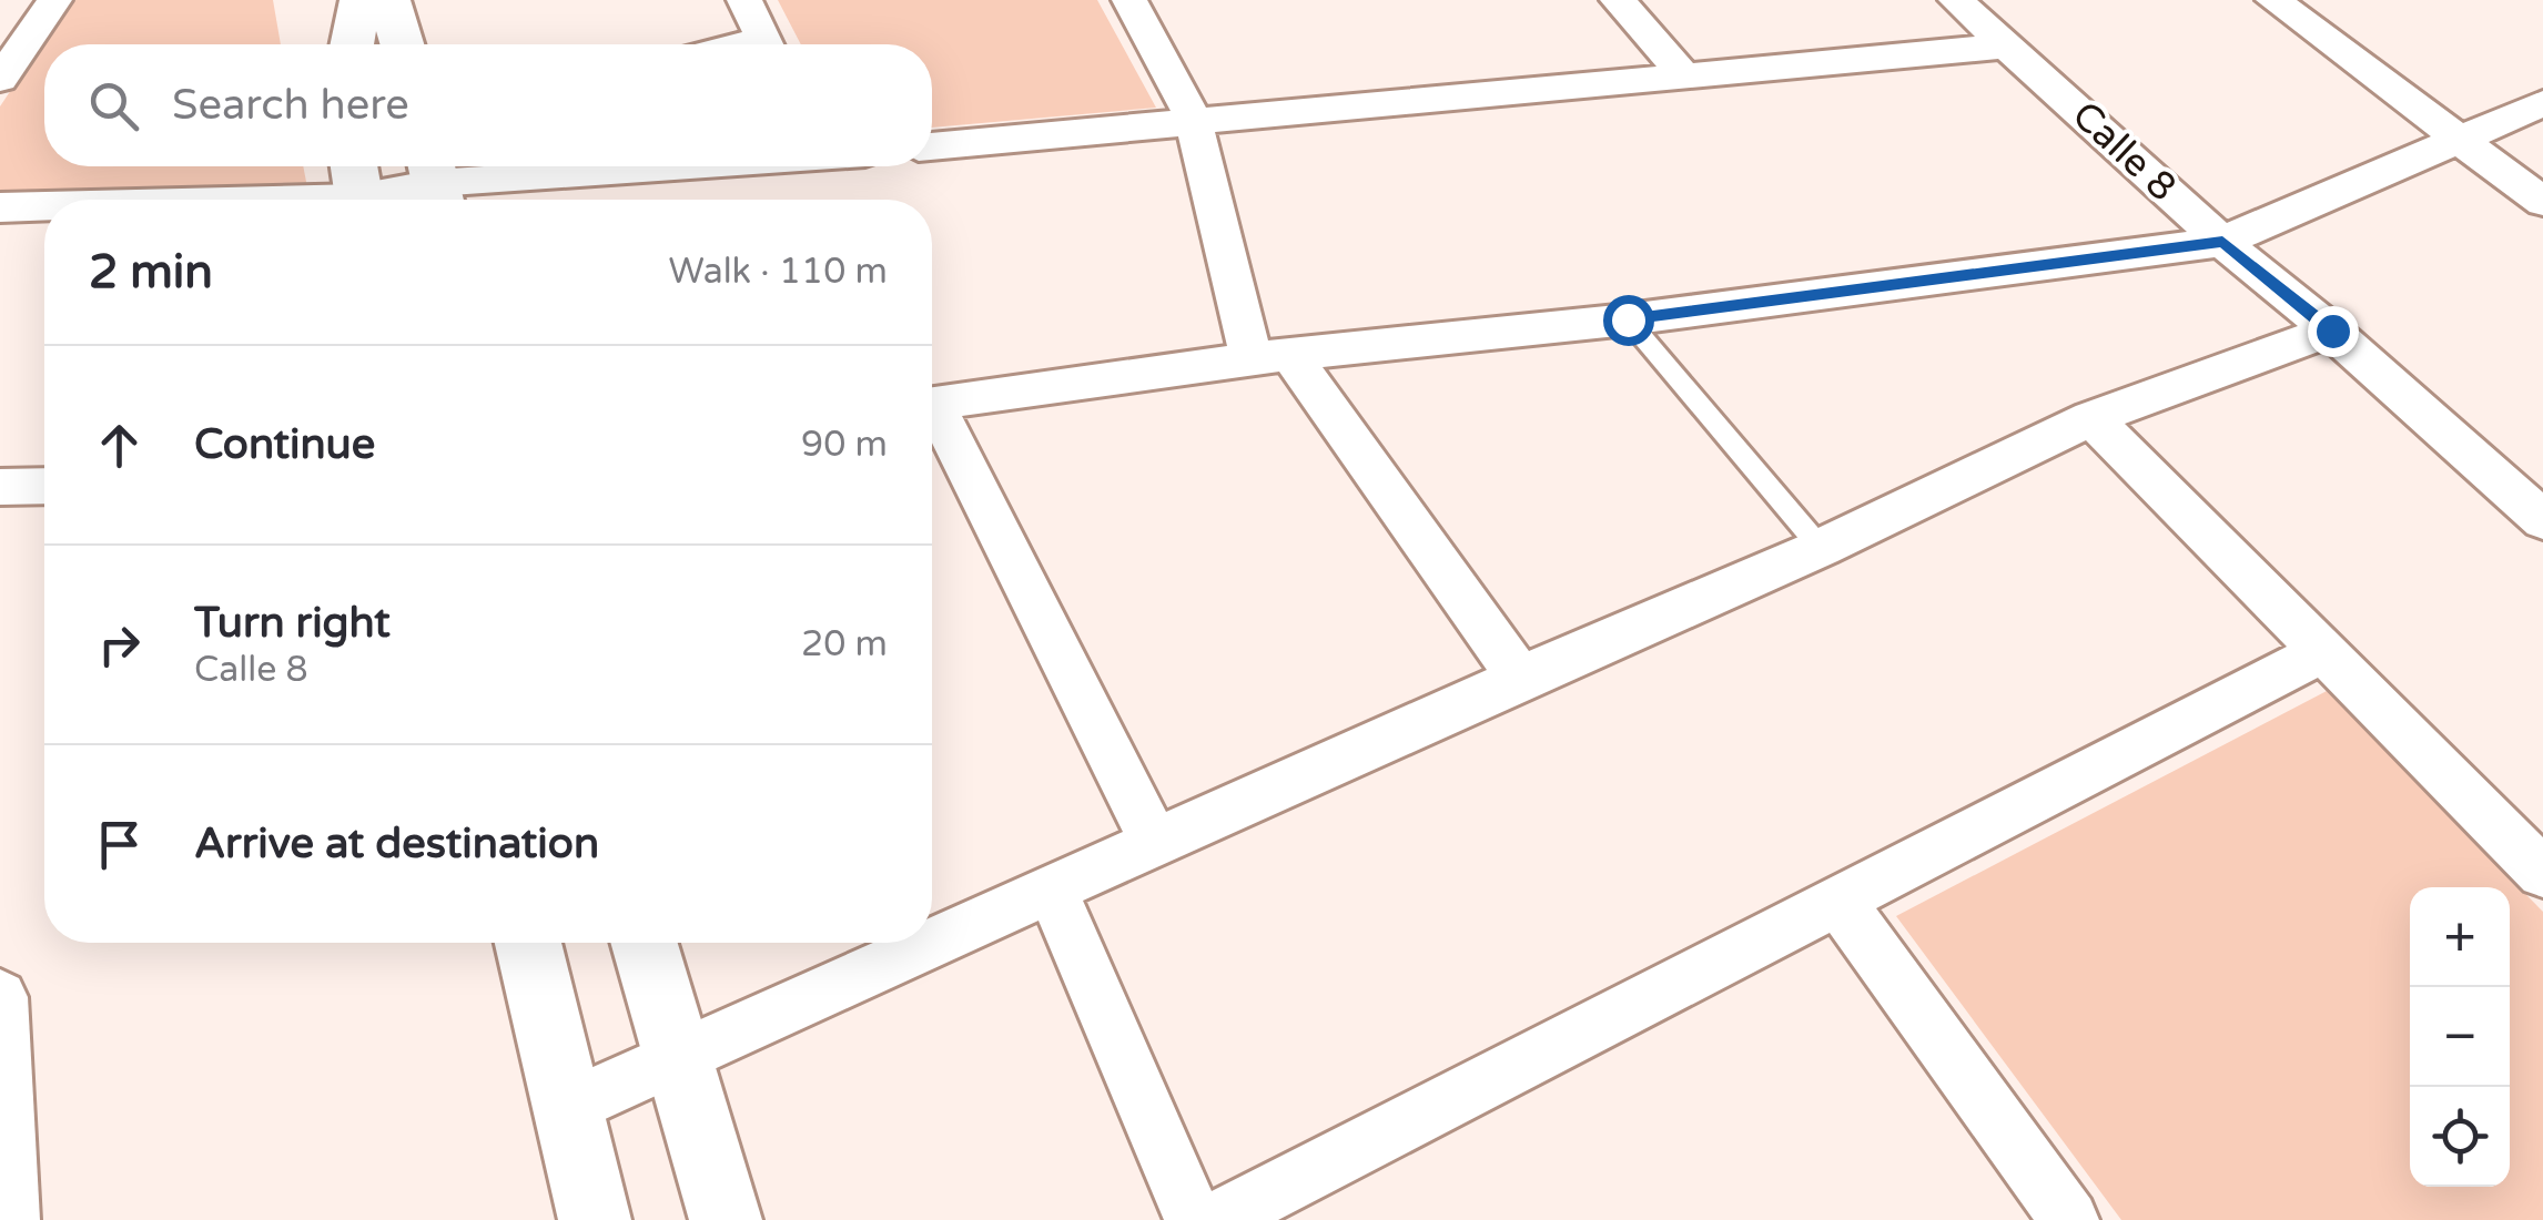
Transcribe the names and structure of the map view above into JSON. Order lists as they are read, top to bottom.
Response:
{
  "streets": {
    "street": ["Calle 8"]
  },
  "page": {
    "search": "Search here",
    "heading": ["2 min", "Walk · 110 m"],
    "list": [
      ["Continue", "90 m"],
      ["Turn right", "Calle 8", "20 m"],
      "Arrive at destination"
    ],
    "map_buttons": ["+", "−"]
  }
}
